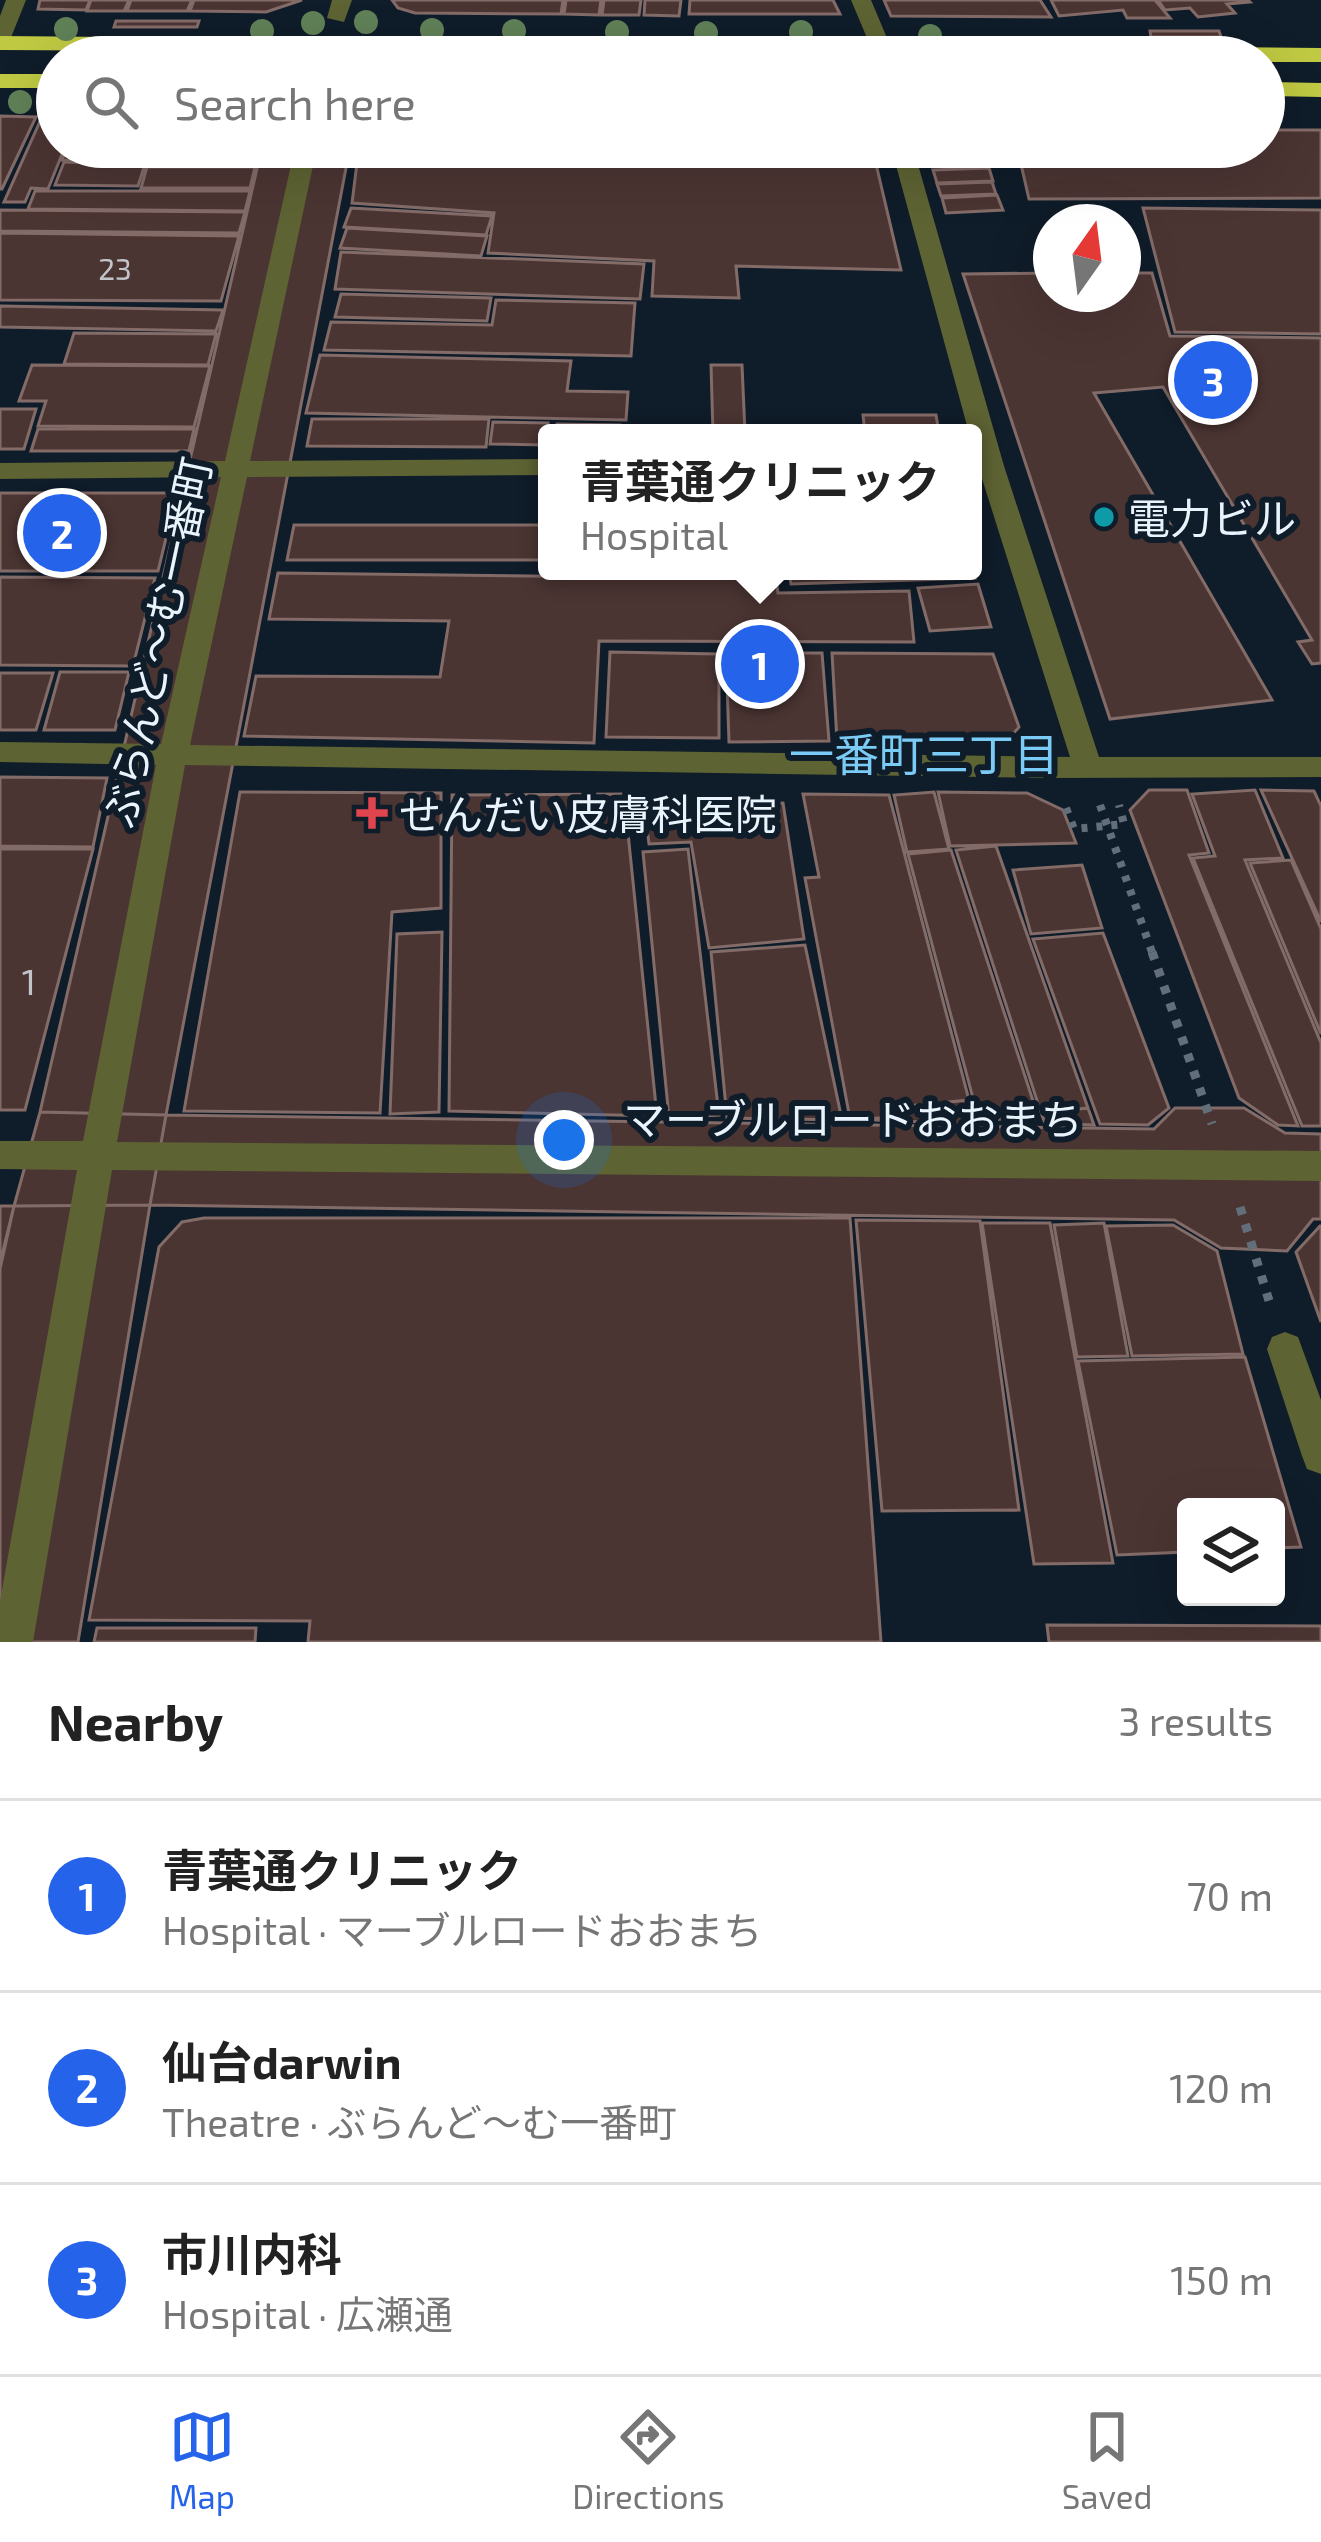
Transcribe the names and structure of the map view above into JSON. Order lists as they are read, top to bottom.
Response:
{
  "streets": {
    "street": ["ぶらんど～む一番町", "マーブルロードおおまち"]
  },
  "crossings": [
    ["ぶらんど～む一番町", "マーブルロードおおまち"]
  ],
  "districts": ["一番町三丁目"],
  "places": {
    "other": ["電力ビル"],
    "health": ["せんだい皮膚科医院"]
  },
  "house_numbers": ["23", "1"],
  "north": "top",
  "page": {
    "search": "Search here",
    "pins": ["3", "2", "1"],
    "popup": ["青葉通クリニック", "Hospital"],
    "heading": ["Nearby", "3 results"],
    "list": [
      {
        "mark": "1",
        "name": "青葉通クリニック",
        "note": "Hospital · マーブルロードおおまち",
        "value": "70 m"
      },
      {
        "mark": "2",
        "name": "仙台darwin",
        "note": "Theatre · ぶらんど～む一番町",
        "value": "120 m"
      },
      {
        "mark": "3",
        "name": "市川内科",
        "note": "Hospital · 広瀬通",
        "value": "150 m"
      }
    ],
    "nav": ["Map", "Directions", "Saved"]
  }
}
